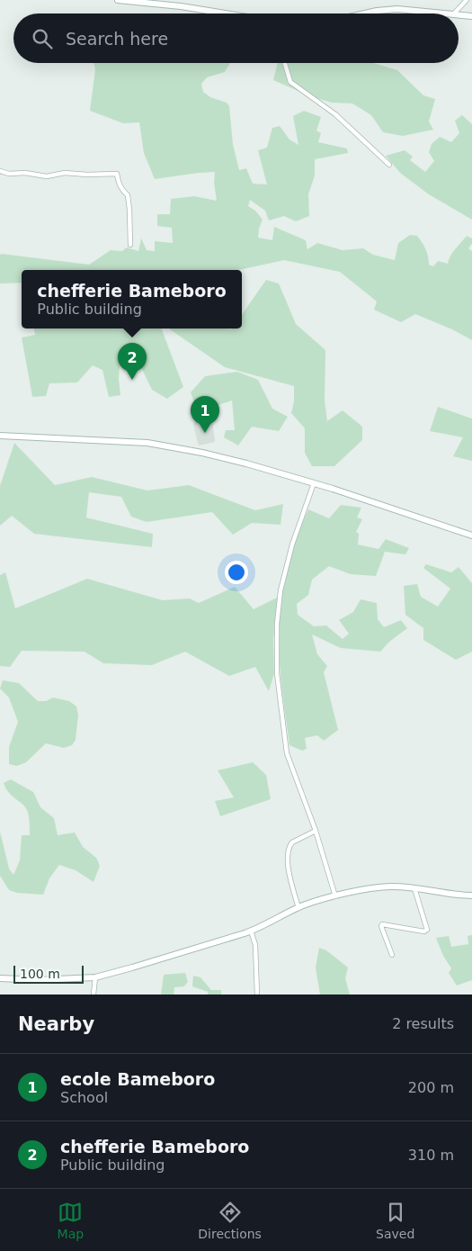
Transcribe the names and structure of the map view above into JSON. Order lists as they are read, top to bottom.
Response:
{
  "scale_bar": "100 m",
  "page": {
    "search": "Search here",
    "popup": ["chefferie Bameboro", "Public building"],
    "pins": ["2", "1"],
    "scale": "100 m",
    "heading": ["Nearby", "2 results"],
    "list": [
      {
        "mark": "1",
        "name": "ecole Bameboro",
        "note": "School",
        "value": "200 m"
      },
      {
        "mark": "2",
        "name": "chefferie Bameboro",
        "note": "Public building",
        "value": "310 m"
      }
    ],
    "nav": ["Map", "Directions", "Saved"]
  }
}
